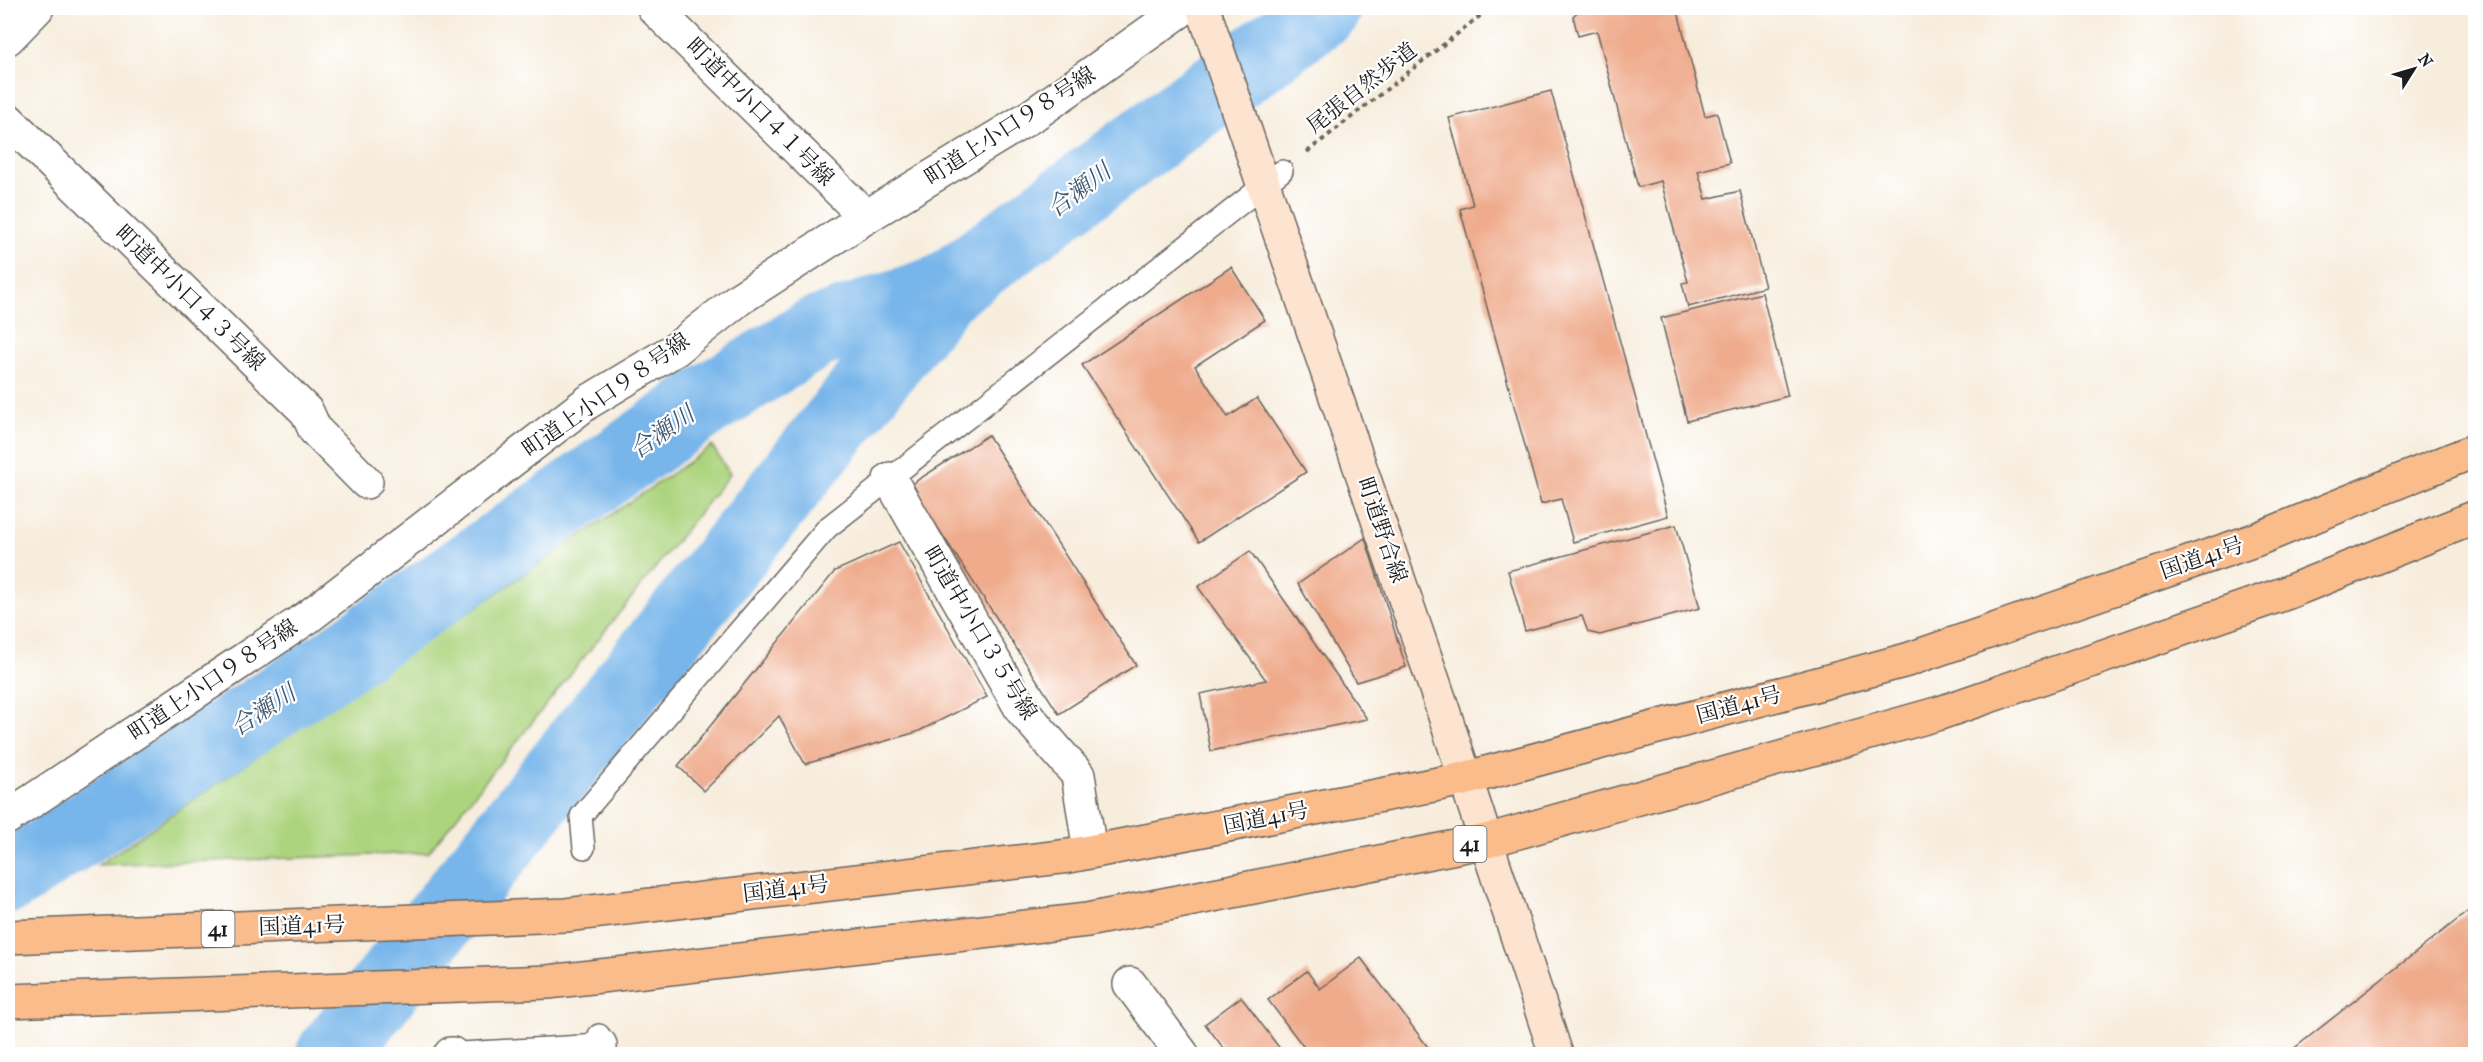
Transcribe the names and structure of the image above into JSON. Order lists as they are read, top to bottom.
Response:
{
  "streets": {
    "highway": ["国道41号", "41"],
    "street": [
      "町道中小口４１号線",
      "町道上小口９８号線",
      "町道中小口４３号線",
      "町道野合線",
      "町道中小口３５号線"
    ],
    "path": ["尾張自然歩道"]
  },
  "crossings": [
    ["尾張自然歩道", "町道野合線"],
    ["町道中小口４１号線", "町道上小口９８号線"],
    ["町道野合線", "国道41号"],
    ["町道野合線", "41"],
    ["国道41号", "町道中小口３５号線"]
  ],
  "water": ["合瀬川"],
  "north": "top right"
}
